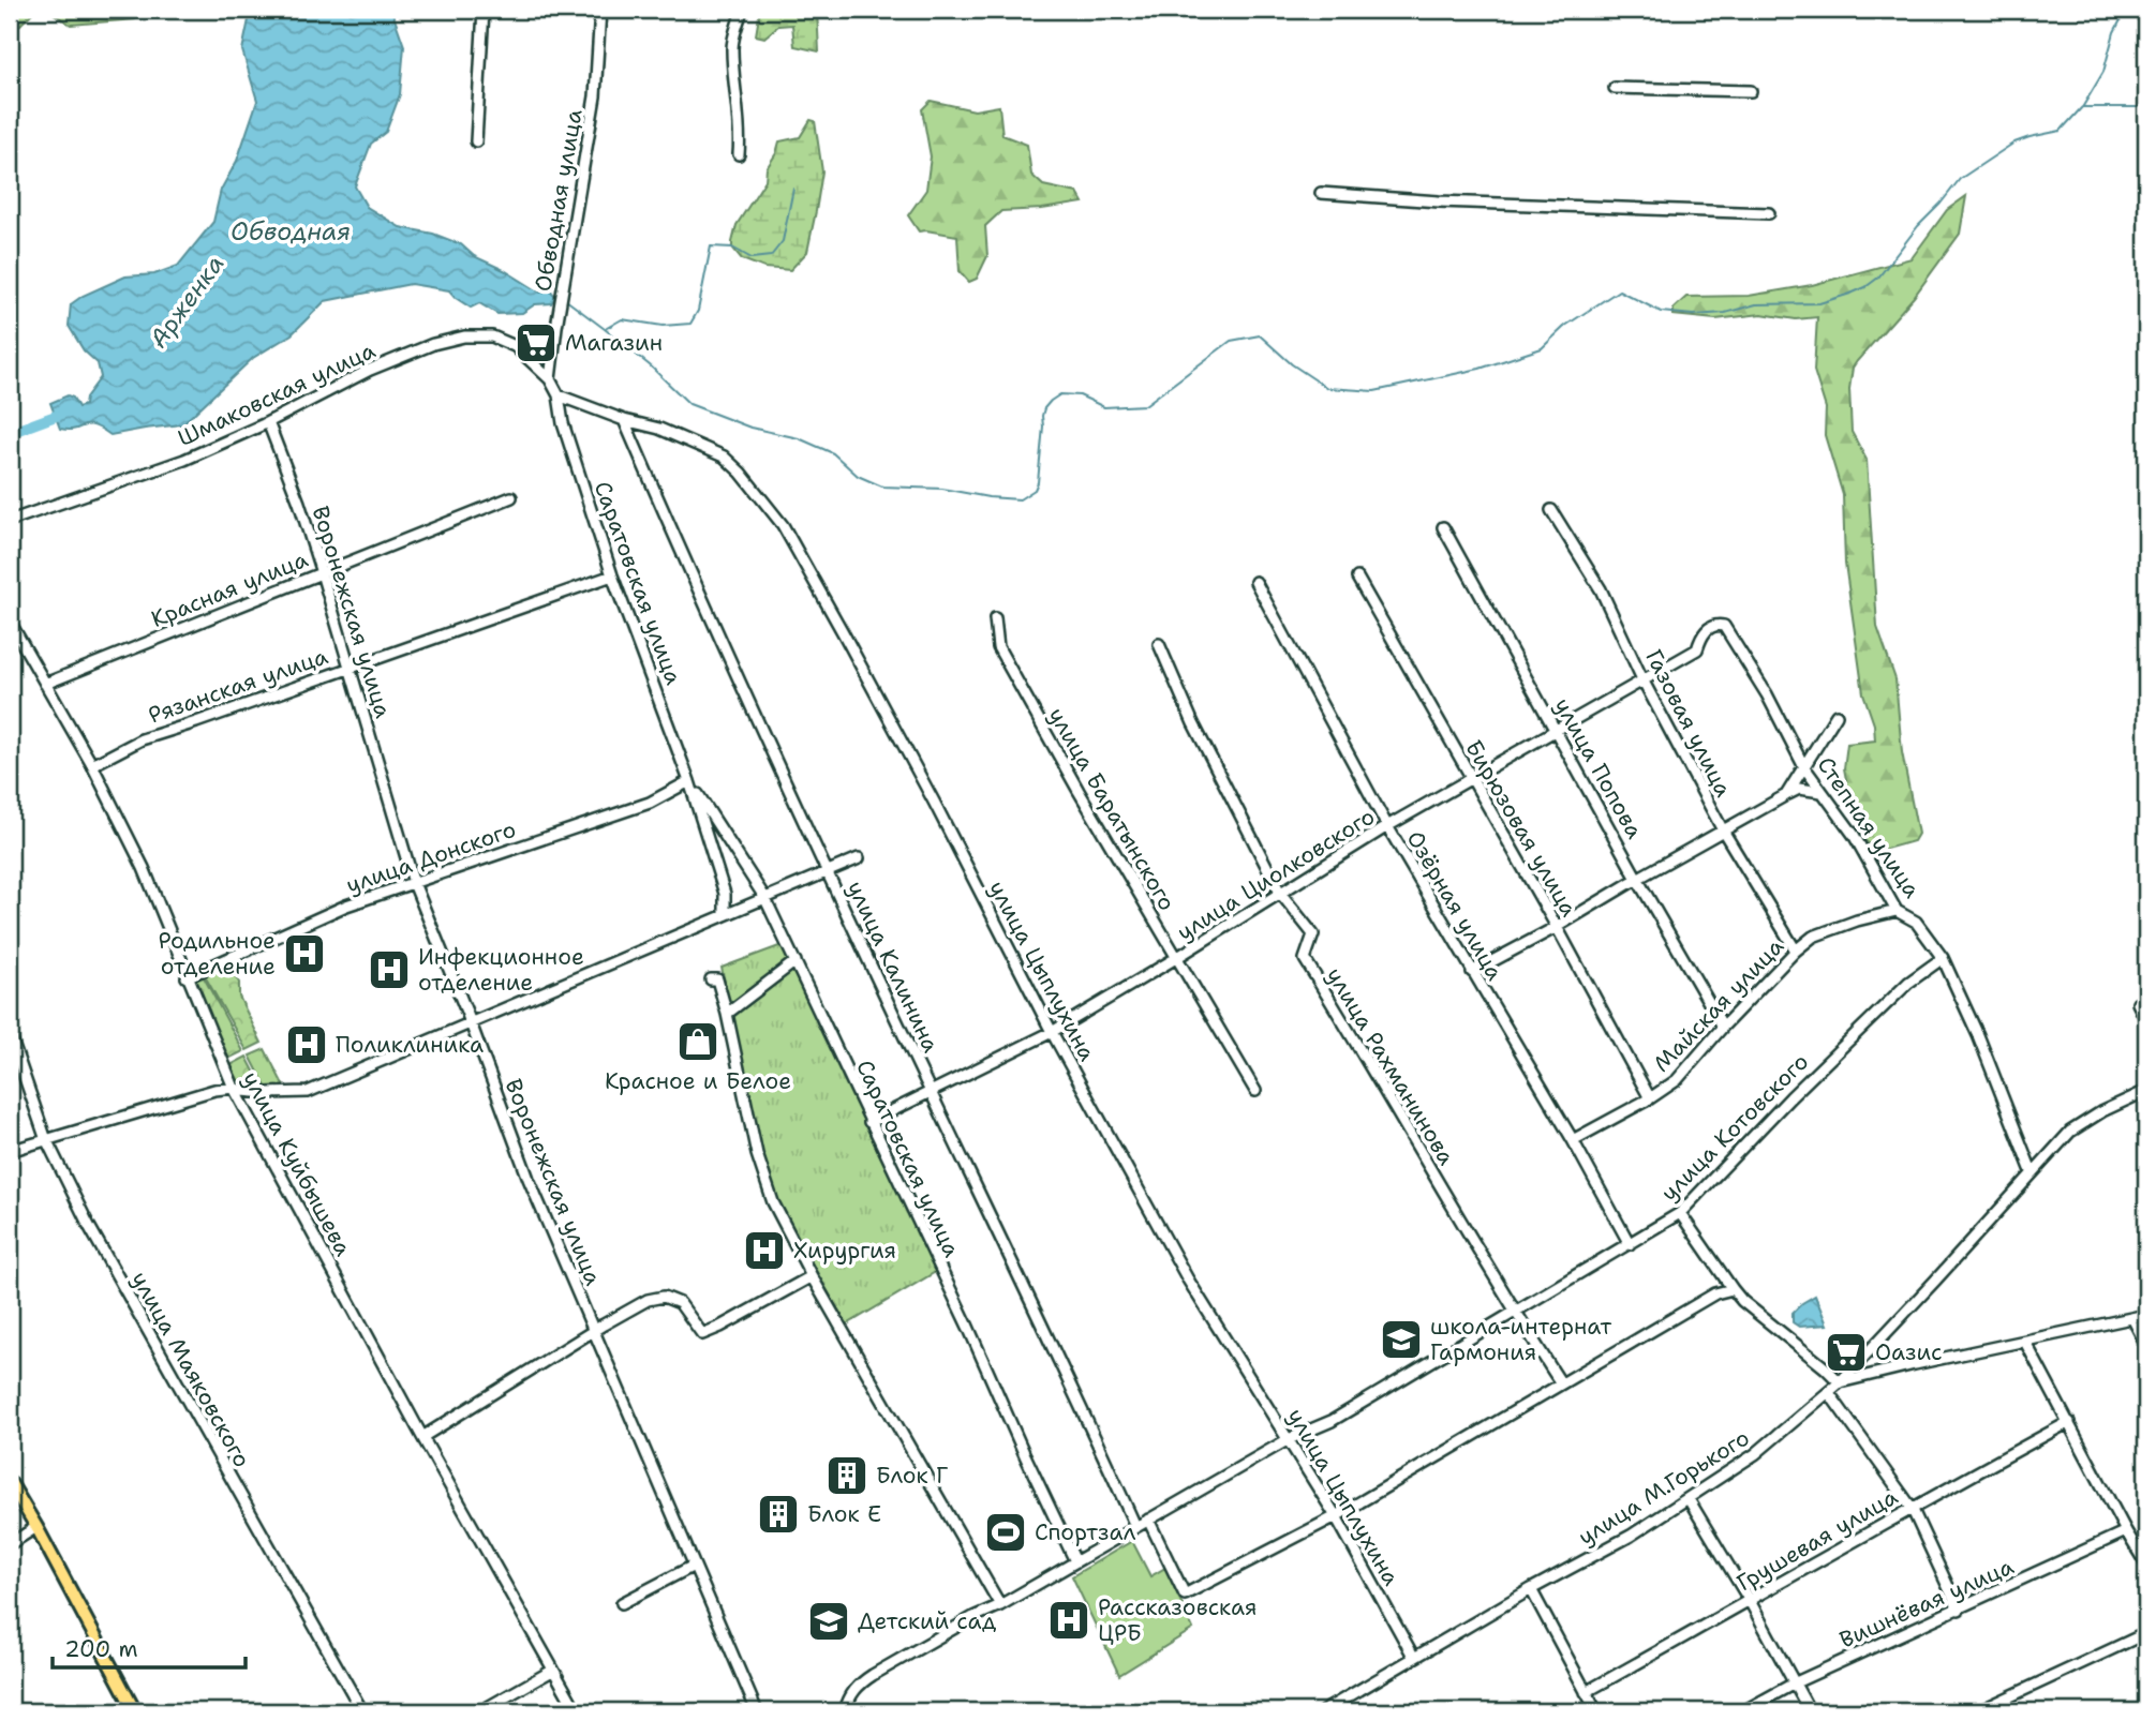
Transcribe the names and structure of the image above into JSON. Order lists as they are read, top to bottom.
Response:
{
  "streets": {
    "street": [
      "Обводная улица",
      "Шмаковская улица",
      "Саратовская улица",
      "Красная улица",
      "Воронежская улица",
      "Рязанская улица",
      "Газовая улица",
      "улица Попова",
      "улица Баратынского",
      "Степная улица",
      "Бирюзовая улица",
      "улица Донского",
      "улица Циолковского",
      "Озёрная улица",
      "улица Калинина",
      "улица Цыплухина",
      "Майская улица",
      "улица Рахманинова",
      "улица Котовского",
      "улица Куйбышева",
      "улица Маяковского",
      "улица М.Горького",
      "Грушевая улица",
      "Вишнёвая улица"
    ]
  },
  "crossings": [
    ["Обводная улица", "Шмаковская улица"],
    ["Шмаковская улица", "Воронежская улица"],
    ["Саратовская улица", "Рязанская улица"],
    ["Саратовская улица", "улица Донского"],
    ["Саратовская улица", "улица Циолковского"],
    ["Саратовская улица", "улица Цыплухина"],
    ["Саратовская улица", "улица Котовского"],
    ["Красная улица", "Воронежская улица"],
    ["Красная улица", "улица Куйбышева"],
    ["Воронежская улица", "Рязанская улица"],
    ["Воронежская улица", "улица Донского"],
    ["Рязанская улица", "улица Куйбышева"],
    ["Газовая улица", "улица Циолковского"],
    ["Газовая улица", "Майская улица"],
    ["улица Попова", "улица Циолковского"],
    ["улица Попова", "Майская улица"],
    ["улица Баратынского", "улица Циолковского"],
    ["Степная улица", "улица Циолковского"],
    ["Степная улица", "Майская улица"],
    ["Степная улица", "улица Котовского"],
    ["Степная улица", "улица М.Горького"],
    ["Бирюзовая улица", "улица Циолковского"],
    ["Бирюзовая улица", "Майская улица"],
    ["улица Донского", "улица Куйбышева"],
    ["улица Циолковского", "Озёрная улица"],
    ["улица Циолковского", "улица Калинина"],
    ["улица Циолковского", "улица Цыплухина"],
    ["улица Циолковского", "улица Рахманинова"],
    ["Озёрная улица", "Майская улица"],
    ["Озёрная улица", "улица Котовского"],
    ["улица Калинина", "улица Цыплухина"],
    ["улица Калинина", "улица Котовского"],
    ["улица Цыплухина", "улица Котовского"],
    ["улица Цыплухина", "улица М.Горького"],
    ["улица Рахманинова", "улица Котовского"]
  ],
  "water": ["Обводная", "Арженка"],
  "places": {
    "supermarket": ["Магазин", "Оазис"],
    "hospital": [
      "Родильное отделение",
      "Инфекционное отделение",
      "Поликлиника",
      "Хирургия",
      "Рассказовская ЦРБ"
    ],
    "shop": ["Красное и Белое"],
    "school or university": ["школа-интернат Гармония", "Детский сад"],
    "building": ["Блок Г", "Блок Е"],
    "sports": ["Спортзал"]
  },
  "scale_bar": "200 m"
}
